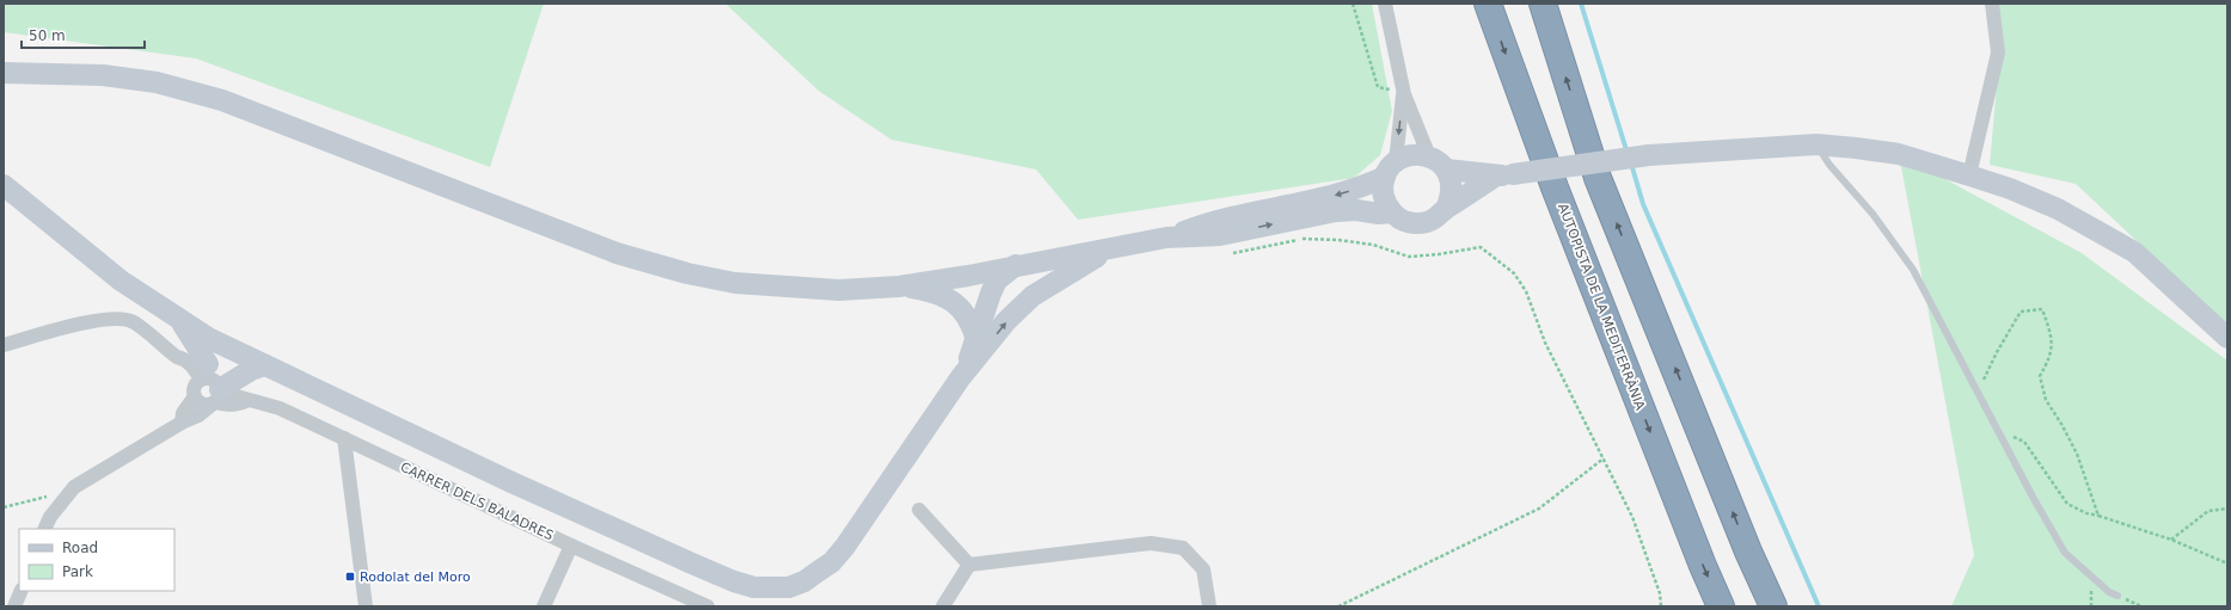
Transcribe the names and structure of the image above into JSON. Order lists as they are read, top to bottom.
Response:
{
  "streets": {
    "highway": ["AUTOPISTA DE LA MEDITERRÀNIA"],
    "street": ["CARRER DELS BALADRES"]
  },
  "places": {
    "transit": ["Rodolat del Moro"]
  },
  "legend": ["Road", "Park"],
  "scale_bar": "50 m"
}
